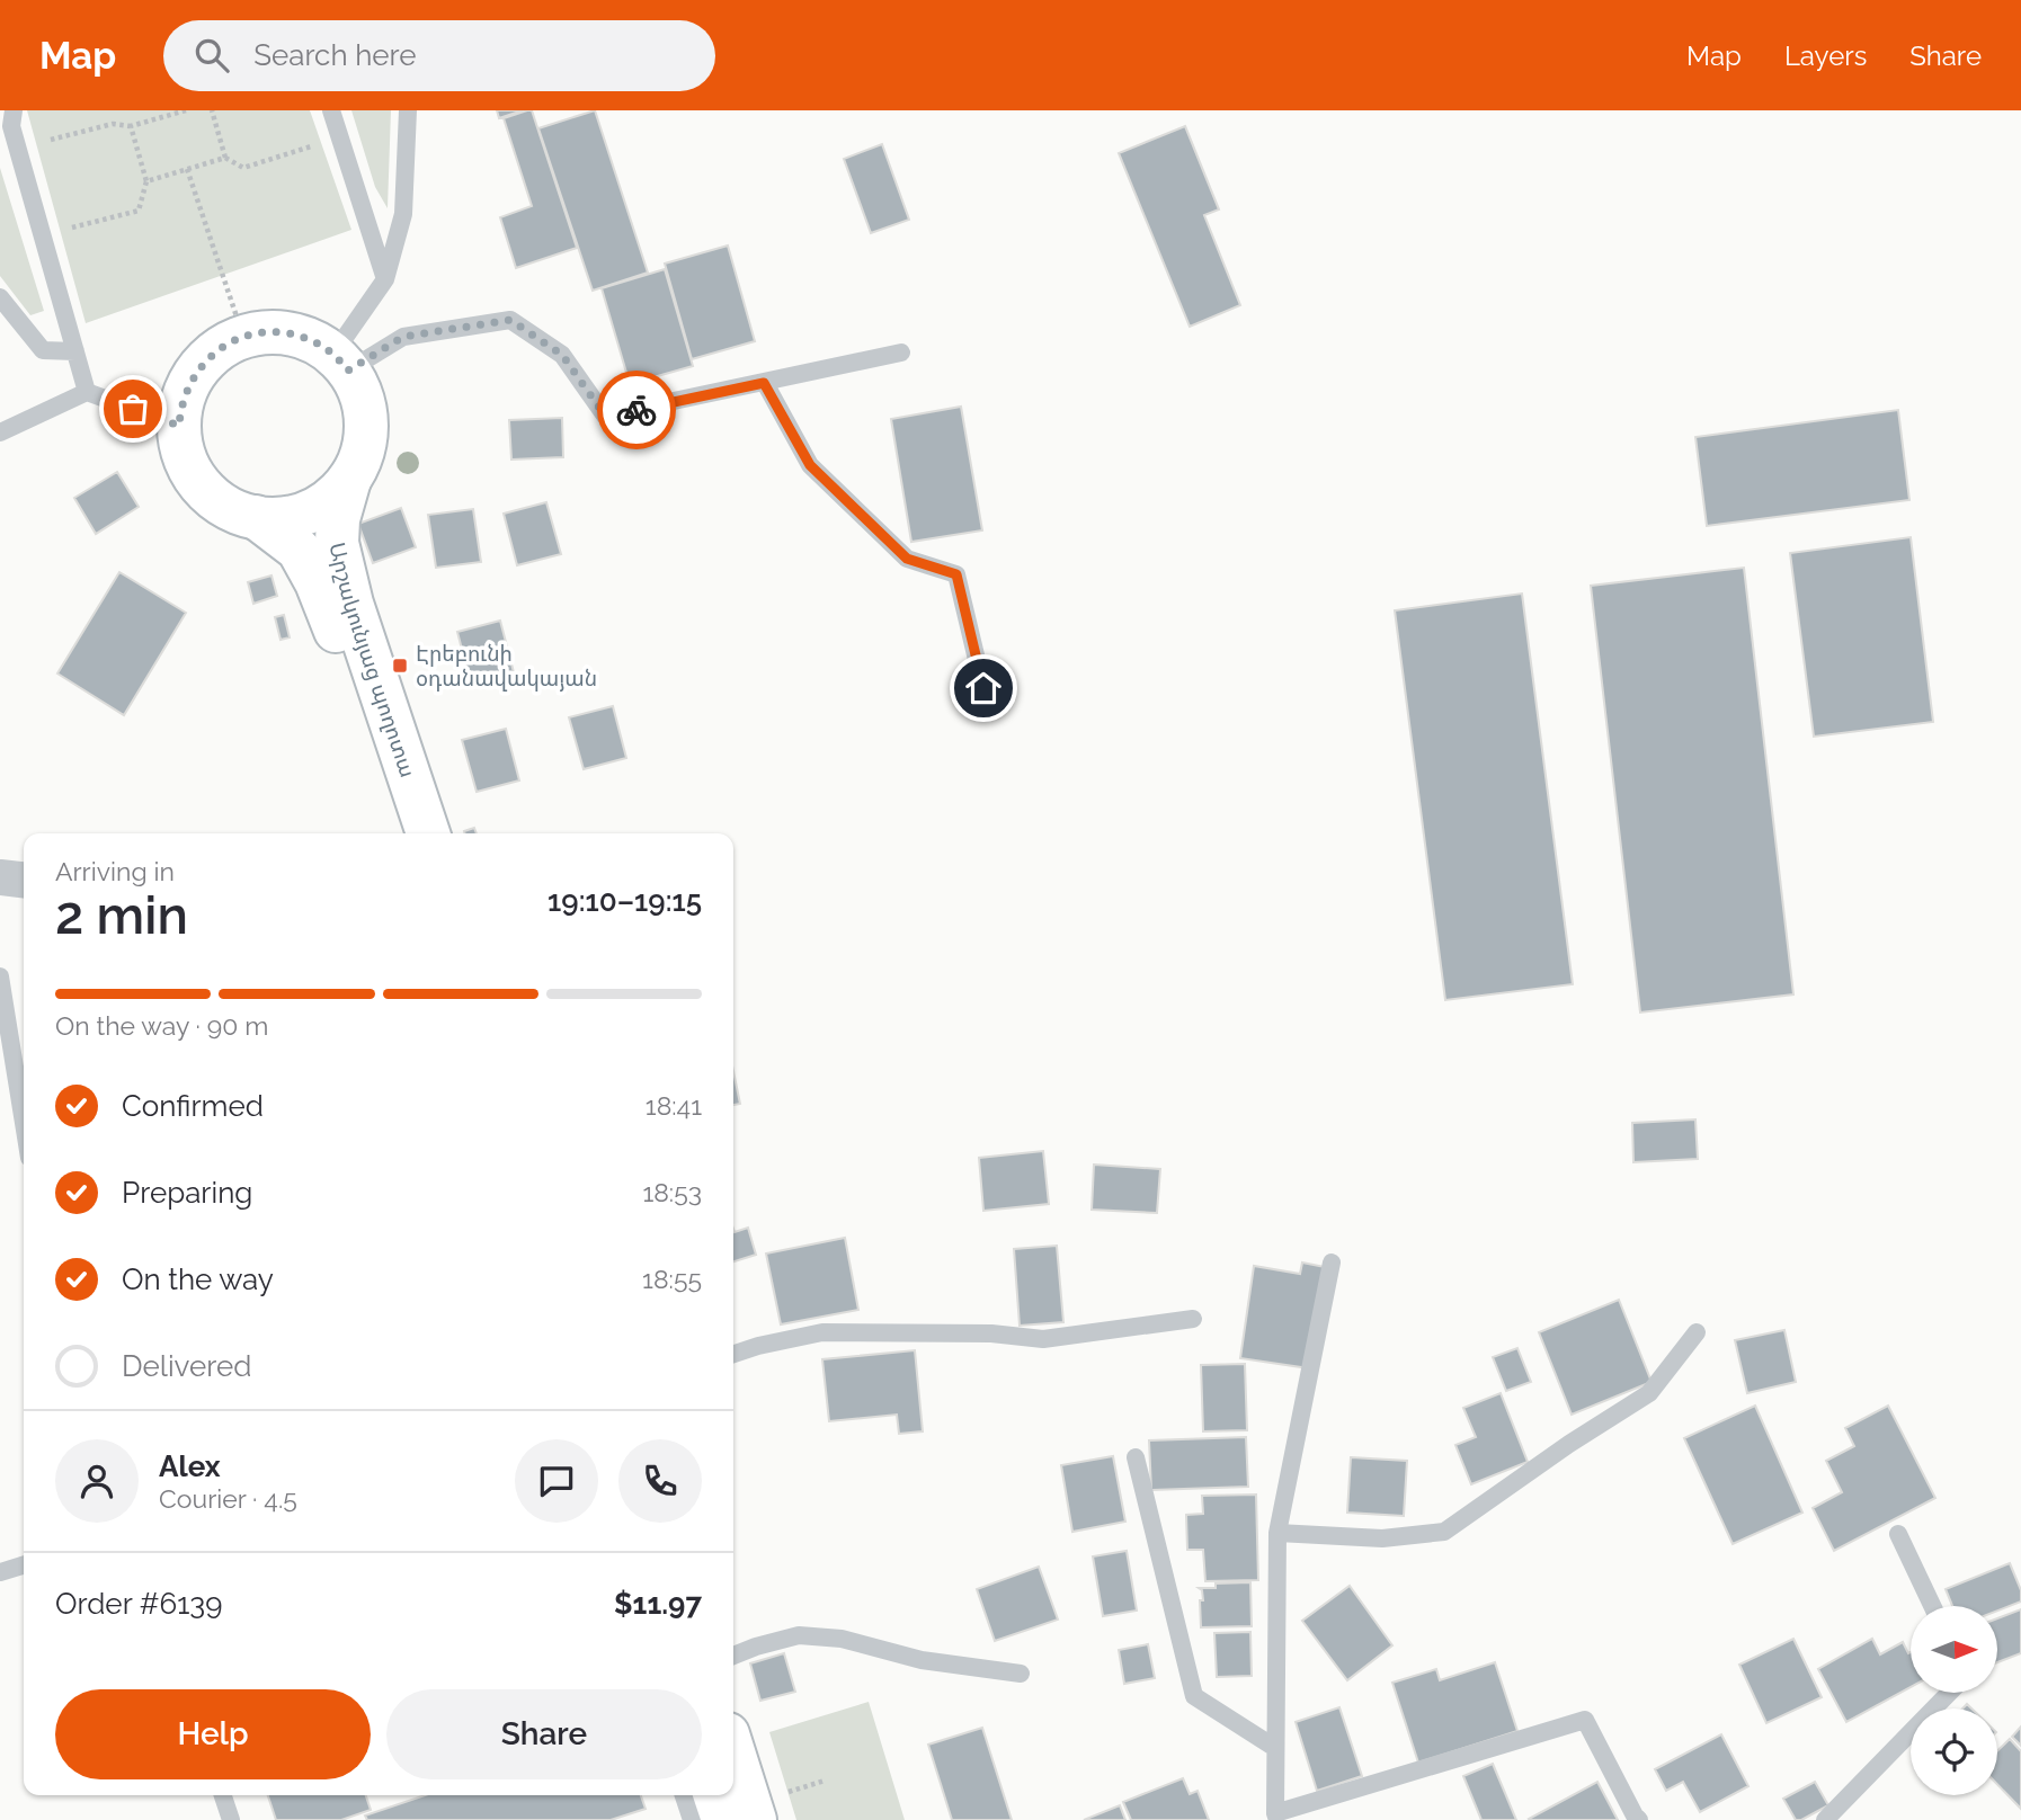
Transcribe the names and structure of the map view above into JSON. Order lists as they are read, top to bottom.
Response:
{
  "streets": {
    "street": ["Արշակունյաց պողոտա"]
  },
  "places": {
    "transit": ["Էրեբունի օդանավակայան"]
  },
  "north": "right",
  "page": {
    "header": "Map",
    "search": "Search here",
    "nav": ["Map", "Layers", "Share"],
    "heading": ["2 min", "Arriving in", "19:10–19:15"],
    "panel": [
      "Alex",
      "Courier · 4.5",
      "Order #6139",
      "$11.97"
    ],
    "bar": "On the way · 90 m",
    "list": [
      ["Confirmed", "18:41"],
      ["Preparing", "18:53"],
      ["On the way", "18:55"],
      "Delivered"
    ],
    "buttons": ["Help", "Share"]
  }
}
